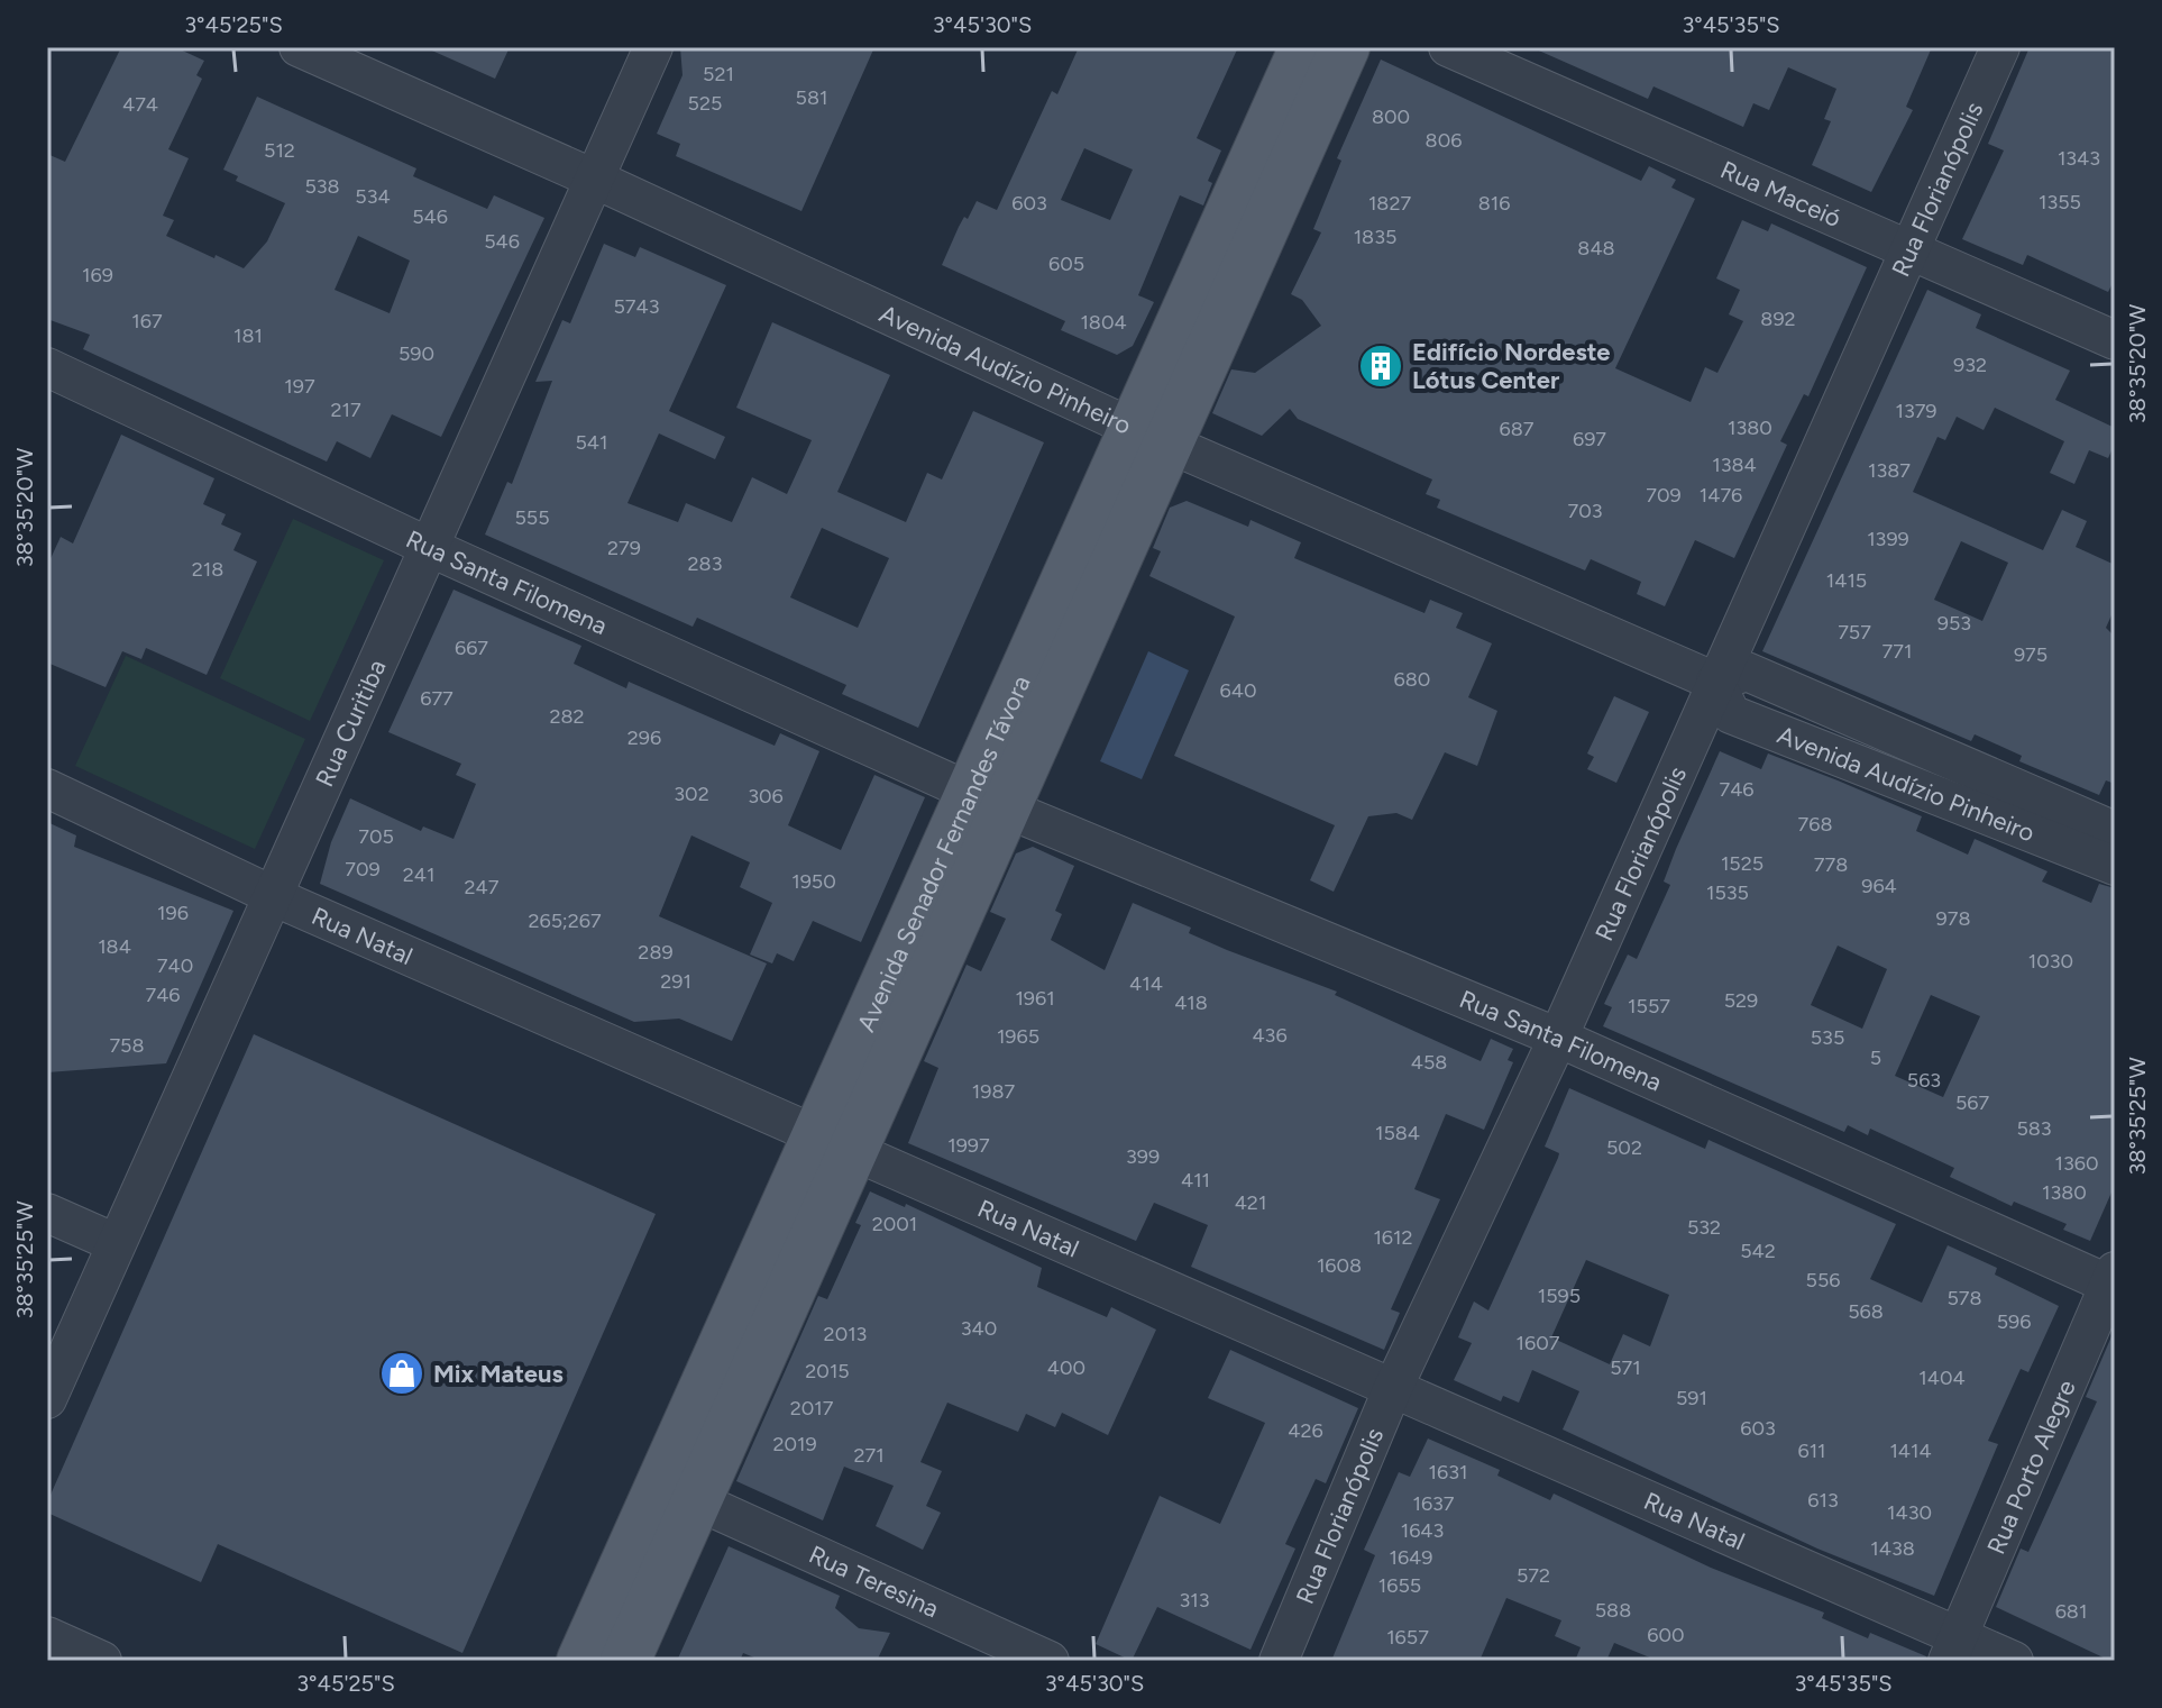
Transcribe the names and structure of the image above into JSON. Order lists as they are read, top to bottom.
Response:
{
  "streets": {
    "main road": ["Avenida Senador Fernandes Távora"],
    "street": [
      "Rua Florianópolis",
      "Rua Maceió",
      "Avenida Audízio Pinheiro",
      "Rua Santa Filomena",
      "Rua Curitiba",
      "Rua Natal",
      "Rua Porto Alegre",
      "Rua Teresina"
    ]
  },
  "crossings": [
    ["Rua Florianópolis", "Rua Maceió"],
    ["Rua Florianópolis", "Avenida Audízio Pinheiro"],
    ["Rua Florianópolis", "Rua Santa Filomena"],
    ["Rua Florianópolis", "Rua Natal"],
    ["Avenida Audízio Pinheiro", "Rua Curitiba"],
    ["Avenida Audízio Pinheiro", "Avenida Senador Fernandes Távora"],
    ["Rua Santa Filomena", "Rua Curitiba"],
    ["Rua Santa Filomena", "Avenida Senador Fernandes Távora"],
    ["Rua Santa Filomena", "Rua Porto Alegre"],
    ["Rua Curitiba", "Rua Natal"],
    ["Avenida Senador Fernandes Távora", "Rua Natal"],
    ["Avenida Senador Fernandes Távora", "Rua Teresina"],
    ["Rua Natal", "Rua Porto Alegre"]
  ],
  "places": {
    "building": ["Edifício Nordeste Lótus Center"],
    "shop": ["Mix Mateus"]
  },
  "house_numbers": [
    "521",
    "581",
    "525",
    "474",
    "800",
    "806",
    "512",
    "1343",
    "538",
    "534",
    "1355",
    "603",
    "1827",
    "816",
    "546",
    "1835",
    "546",
    "848",
    "605",
    "169",
    "5743",
    "892",
    "167",
    "1804",
    "181",
    "590",
    "932",
    "197",
    "217",
    "1379",
    "1380",
    "687",
    "697",
    "541",
    "1384",
    "1387",
    "709",
    "1476",
    "703",
    "555",
    "1399",
    "279",
    "283",
    "218",
    "1415",
    "953",
    "757",
    "667",
    "771",
    "975",
    "680",
    "640",
    "677",
    "282",
    "296",
    "746",
    "302",
    "306",
    "768",
    "705",
    "1525",
    "778",
    "709",
    "241",
    "1950",
    "964",
    "247",
    "1535",
    "196",
    "978",
    "265;267",
    "184",
    "289",
    "1030",
    "740",
    "291",
    "414",
    "746",
    "1961",
    "529",
    "418",
    "1557",
    "436",
    "1965",
    "535",
    "758",
    "5",
    "458",
    "563",
    "1987",
    "567",
    "583",
    "1584",
    "1997",
    "502",
    "399",
    "1360",
    "411",
    "1380",
    "421",
    "2001",
    "532",
    "1612",
    "542",
    "1608",
    "556",
    "1595",
    "578",
    "568",
    "596",
    "340",
    "2013",
    "1607",
    "400",
    "571",
    "2015",
    "1404",
    "591",
    "2017",
    "603",
    "426",
    "2019",
    "611",
    "1414",
    "271",
    "1631",
    "613",
    "1637",
    "1430",
    "1643",
    "1438",
    "1649",
    "572",
    "1655",
    "313",
    "588",
    "681",
    "600",
    "1657"
  ],
  "coordinates": [
    "3°45'25\"S",
    "3°45'30\"S",
    "3°45'35\"S",
    "38°35'20\"W",
    "38°35'25\"W"
  ]
}
